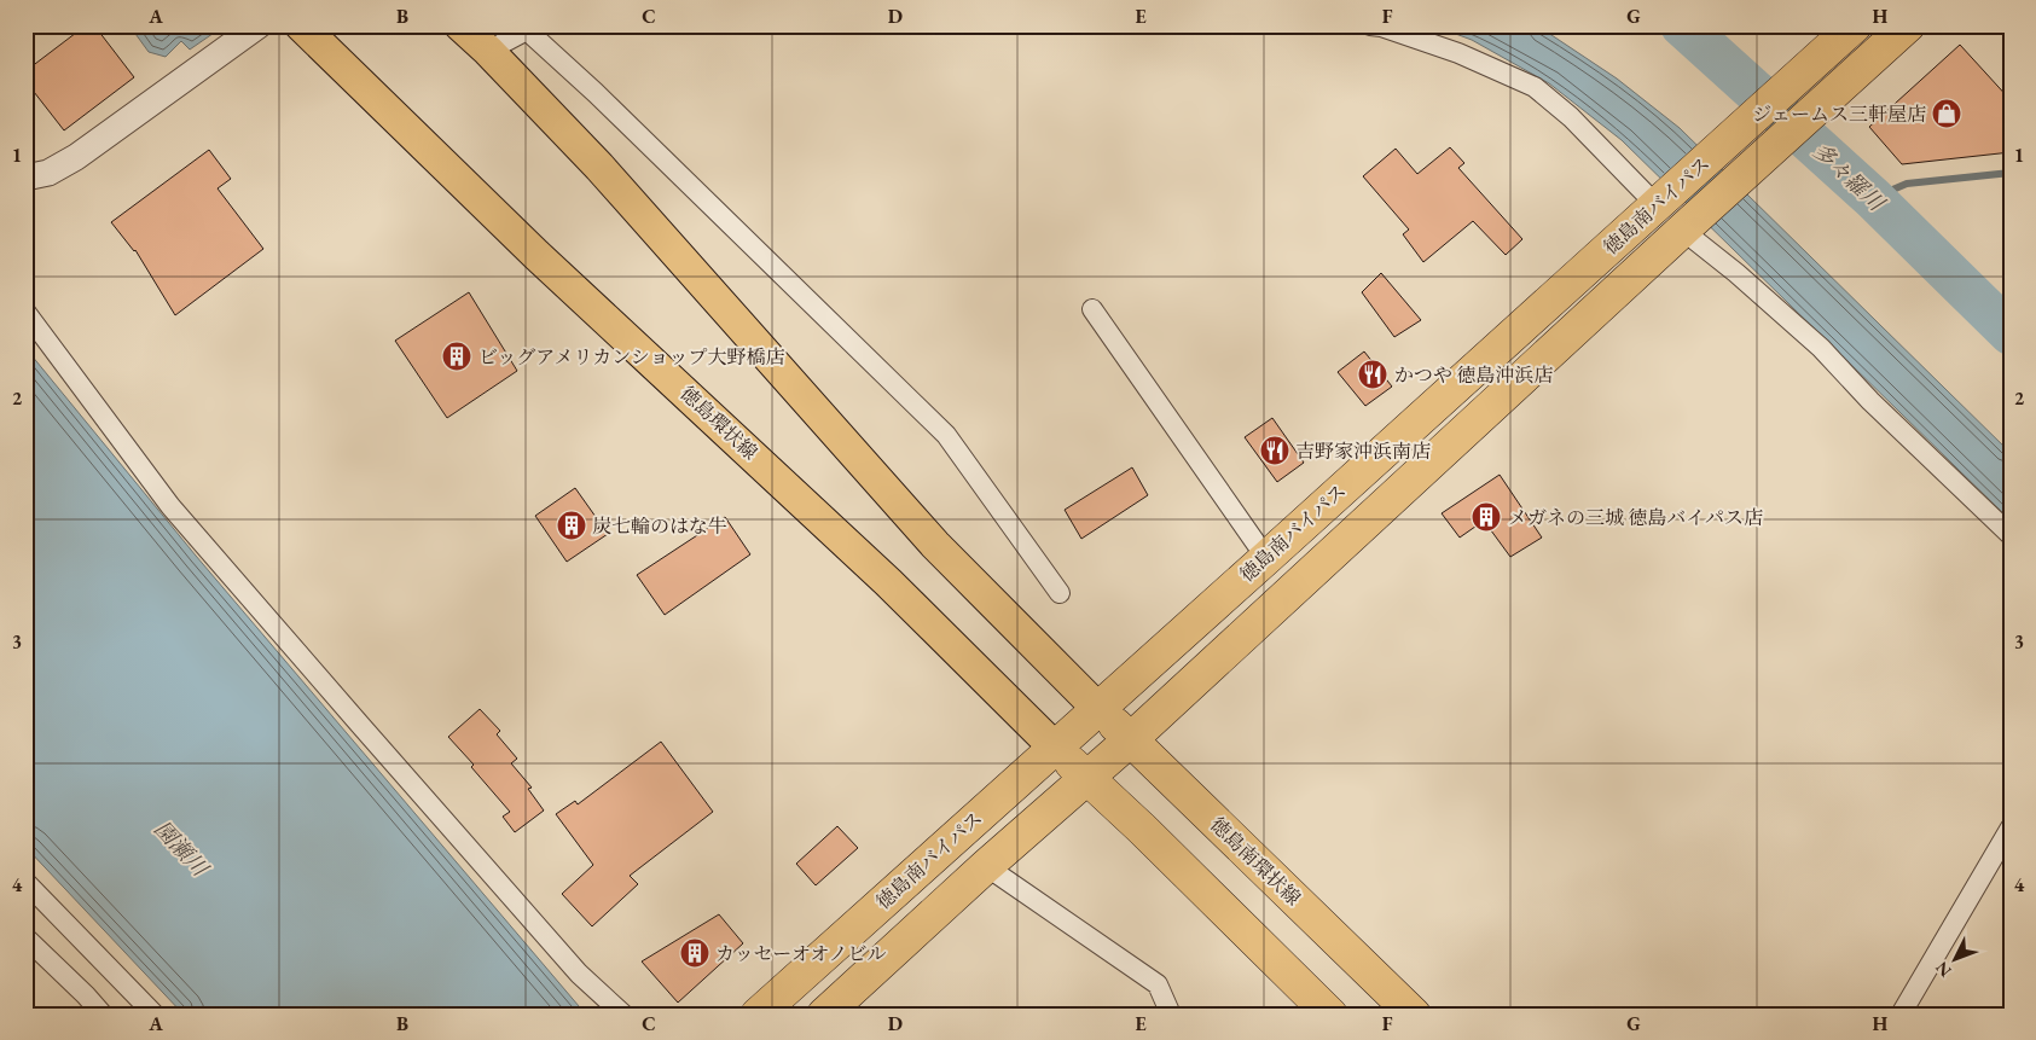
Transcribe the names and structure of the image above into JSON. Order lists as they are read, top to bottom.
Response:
{
  "streets": {
    "highway": ["徳島南バイパス", "徳島南環状線"],
    "main road": ["徳島環状線"]
  },
  "crossings": [
    ["徳島南バイパス", "徳島環状線"],
    ["徳島南バイパス", "徳島南環状線"]
  ],
  "water": ["多々羅川", "園瀬川"],
  "places": {
    "shop": ["ジェームス三軒屋店"],
    "building": [
      "ビッグアメリカンショップ大野橋店",
      "メガネの三城 徳島バイパス店",
      "炭七輪のはな牛",
      "カッセーオオノビル"
    ],
    "restaurant": ["かつや 徳島沖浜店", "吉野家沖浜南店"]
  },
  "north": "bottom left",
  "grid": {
    "columns": [
      "A",
      "B",
      "C",
      "D",
      "E",
      "F",
      "G",
      "H"
    ],
    "rows": [
      "1",
      "2",
      "3",
      "4"
    ]
  }
}
